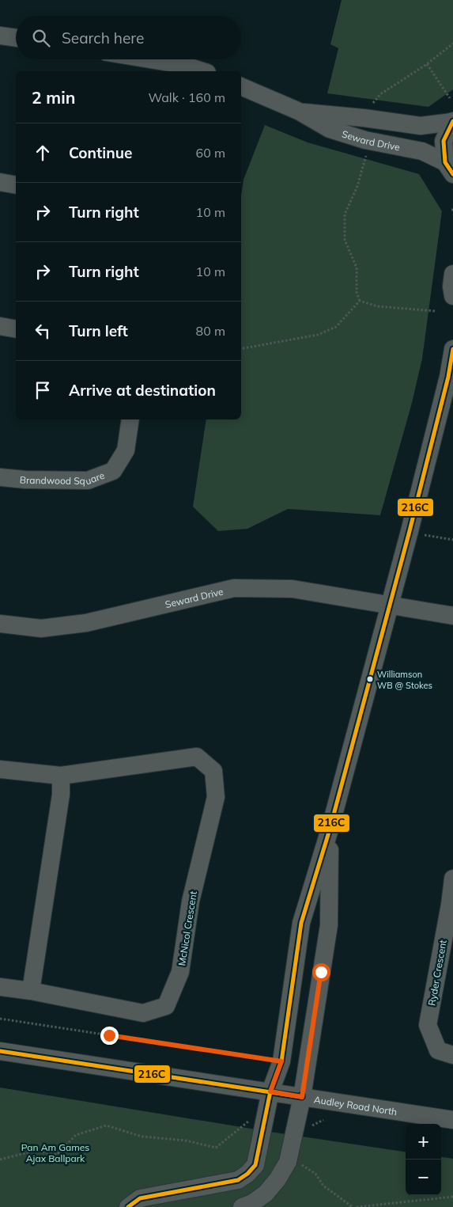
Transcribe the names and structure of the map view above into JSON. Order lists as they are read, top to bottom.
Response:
{
  "streets": {
    "street": [
      "Seward Drive",
      "Brandwood Square",
      "McNicol Crescent",
      "Ryder Crescent",
      "Audley Road North"
    ]
  },
  "parks": ["Pan Am Games Ajax Ballpark"],
  "places": ["Williamson WB @ Stokes"],
  "lines": ["transit line 216C"],
  "page": {
    "search": "Search here",
    "heading": ["2 min", "Walk · 160 m"],
    "list": [
      ["Continue", "60 m"],
      ["Turn right", "10 m"],
      ["Turn right", "10 m"],
      ["Turn left", "80 m"],
      "Arrive at destination"
    ],
    "map_buttons": ["+", "−"]
  }
}
